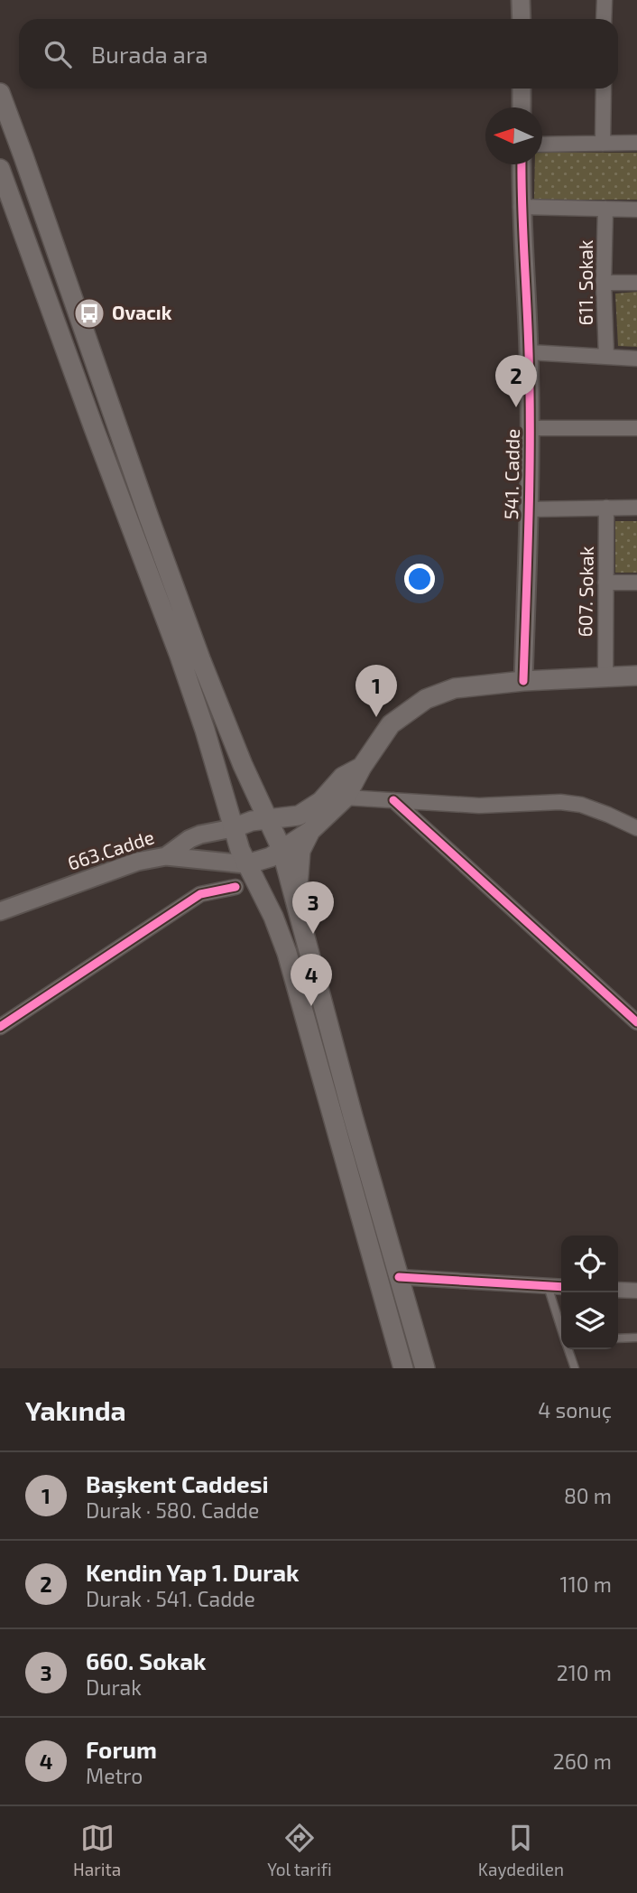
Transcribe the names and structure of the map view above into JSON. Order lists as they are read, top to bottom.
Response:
{
  "streets": {
    "street": [
      "611. Sokak",
      "541. Cadde",
      "607. Sokak",
      "663.Cadde"
    ]
  },
  "places": {
    "bus stop": ["Ovacık"]
  },
  "north": "left",
  "page": {
    "search": "Burada ara",
    "pins": [
      "2",
      "1",
      "3",
      "4"
    ],
    "heading": ["Yakında", "4 sonuç"],
    "list": [
      {
        "mark": "1",
        "name": "Başkent Caddesi",
        "note": "Durak · 580. Cadde",
        "value": "80 m"
      },
      {
        "mark": "2",
        "name": "Kendin Yap 1. Durak",
        "note": "Durak · 541. Cadde",
        "value": "110 m"
      },
      {
        "mark": "3",
        "name": "660. Sokak",
        "note": "Durak",
        "value": "210 m"
      },
      {
        "mark": "4",
        "name": "Forum",
        "note": "Metro",
        "value": "260 m"
      }
    ],
    "nav": ["Harita", "Yol tarifi", "Kaydedilen"]
  }
}
